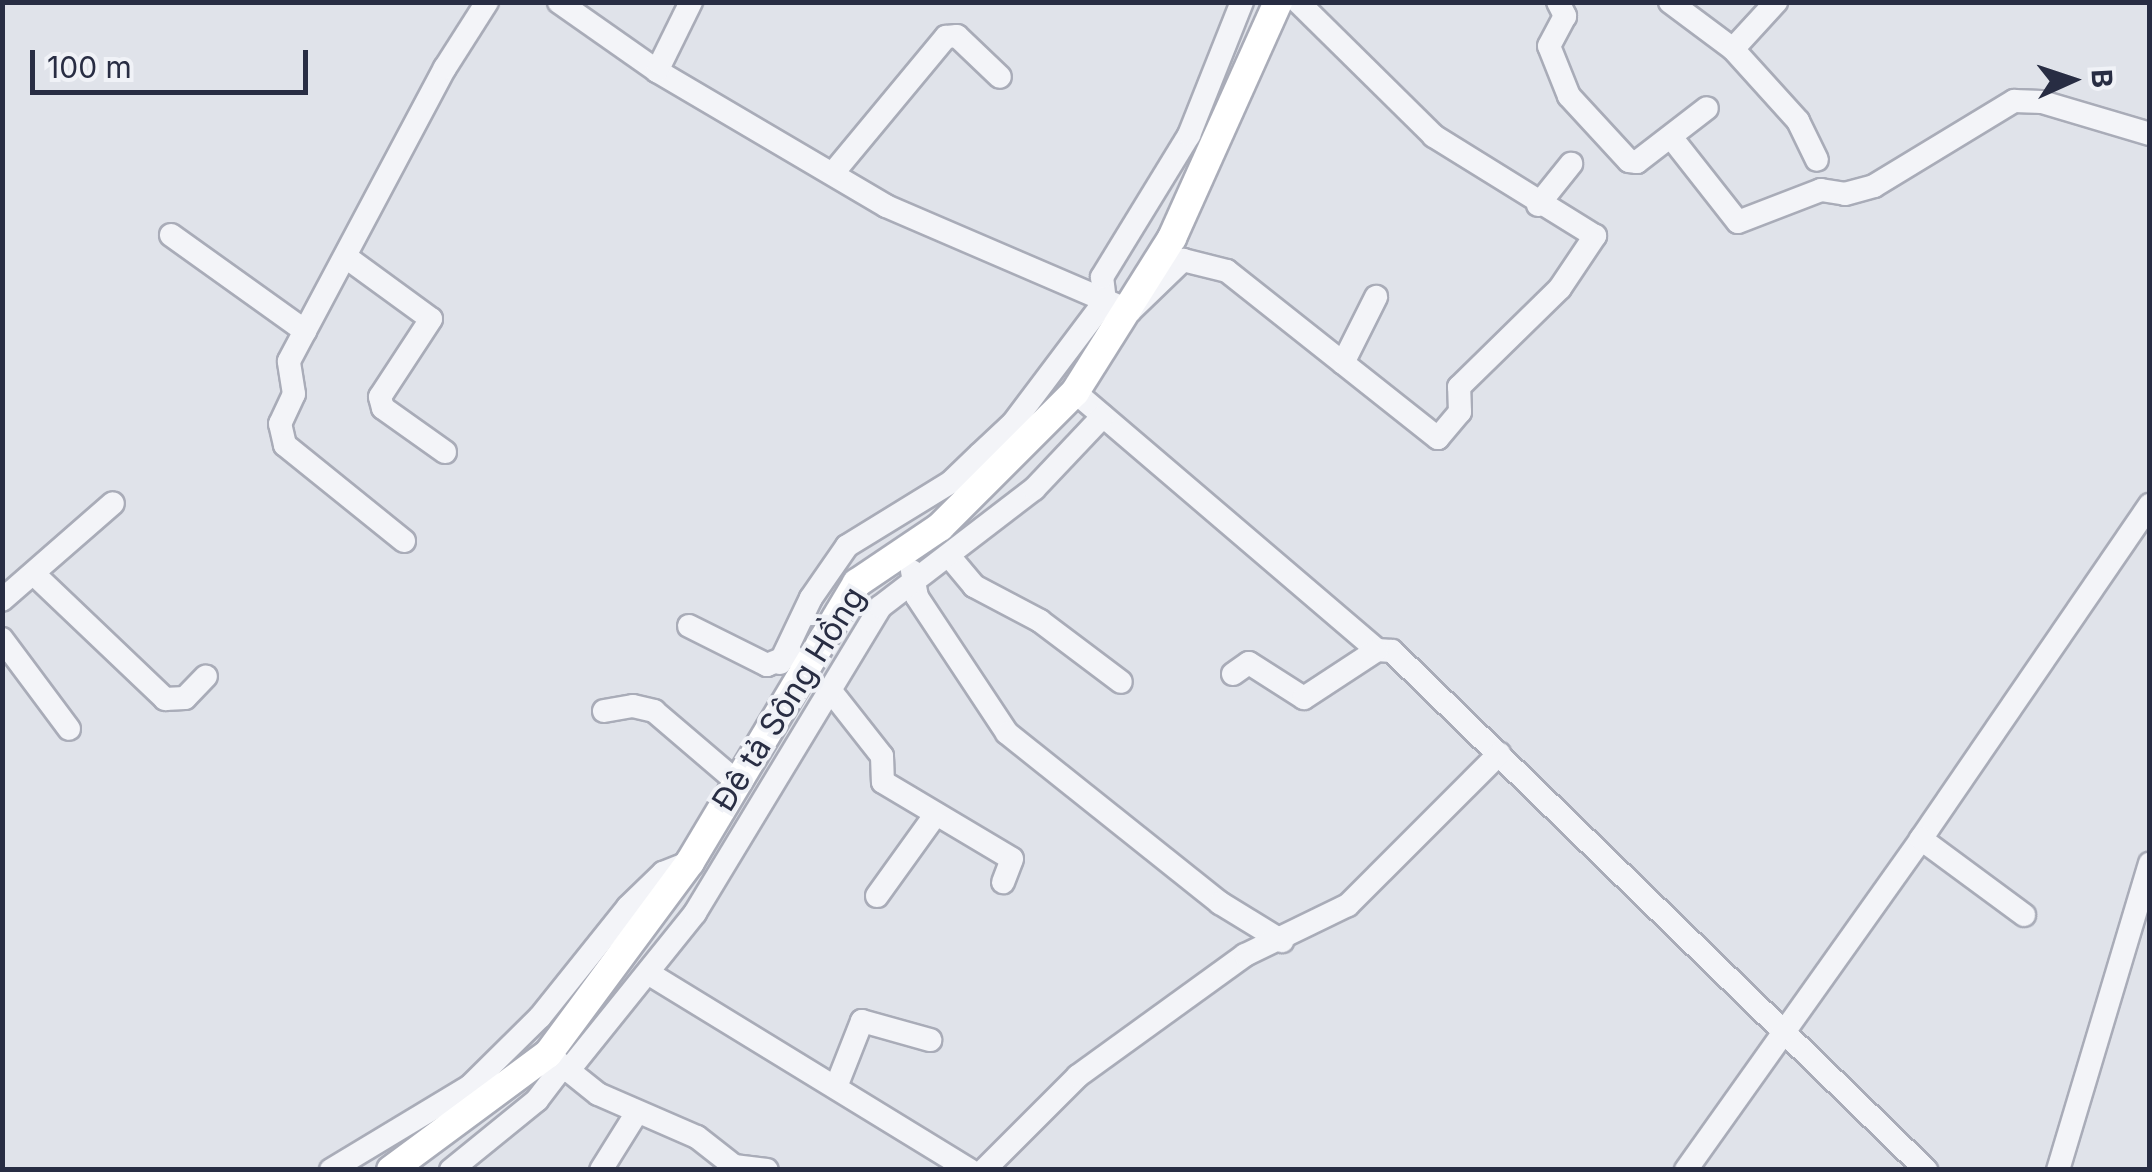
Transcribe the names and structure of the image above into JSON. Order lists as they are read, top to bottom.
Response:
{
  "streets": {
    "main road": ["Đê tả Sông Hồng"]
  },
  "scale_bar": "100 m",
  "north": "right"
}
